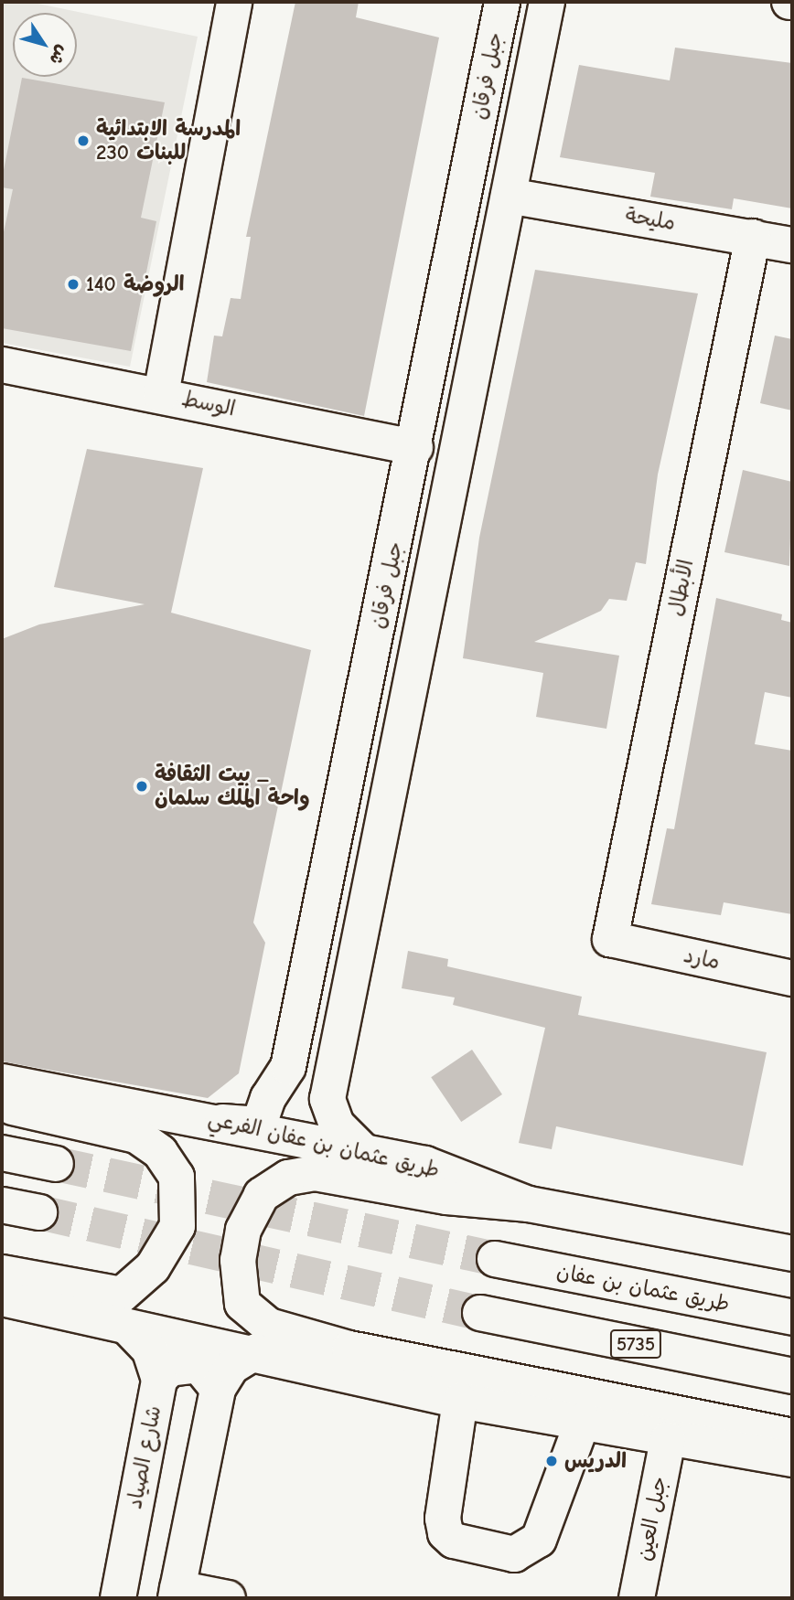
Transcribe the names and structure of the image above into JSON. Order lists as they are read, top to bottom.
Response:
{
  "streets": {
    "street": [
      "جبل فرقان",
      "مليحة",
      "الوسط",
      "الأبطال",
      "مارد",
      "طريق عثمان بن عفان الفرعي",
      "طريق عثمان بن عفان",
      "5735",
      "شارع الصياد",
      "جبل العين"
    ]
  },
  "crossings": [
    ["جبل فرقان", "مليحة"],
    ["جبل فرقان", "الوسط"],
    ["جبل فرقان", "طريق عثمان بن عفان الفرعي"],
    ["مليحة", "الأبطال"],
    ["الأبطال", "مارد"]
  ],
  "places": [
    "المدرسة الابتدائية 230 للبنات",
    "الروضة 140",
    "بيت الثقافة _ واحة الملك سلمان",
    "الدريس"
  ],
  "north": "bottom right"
}
